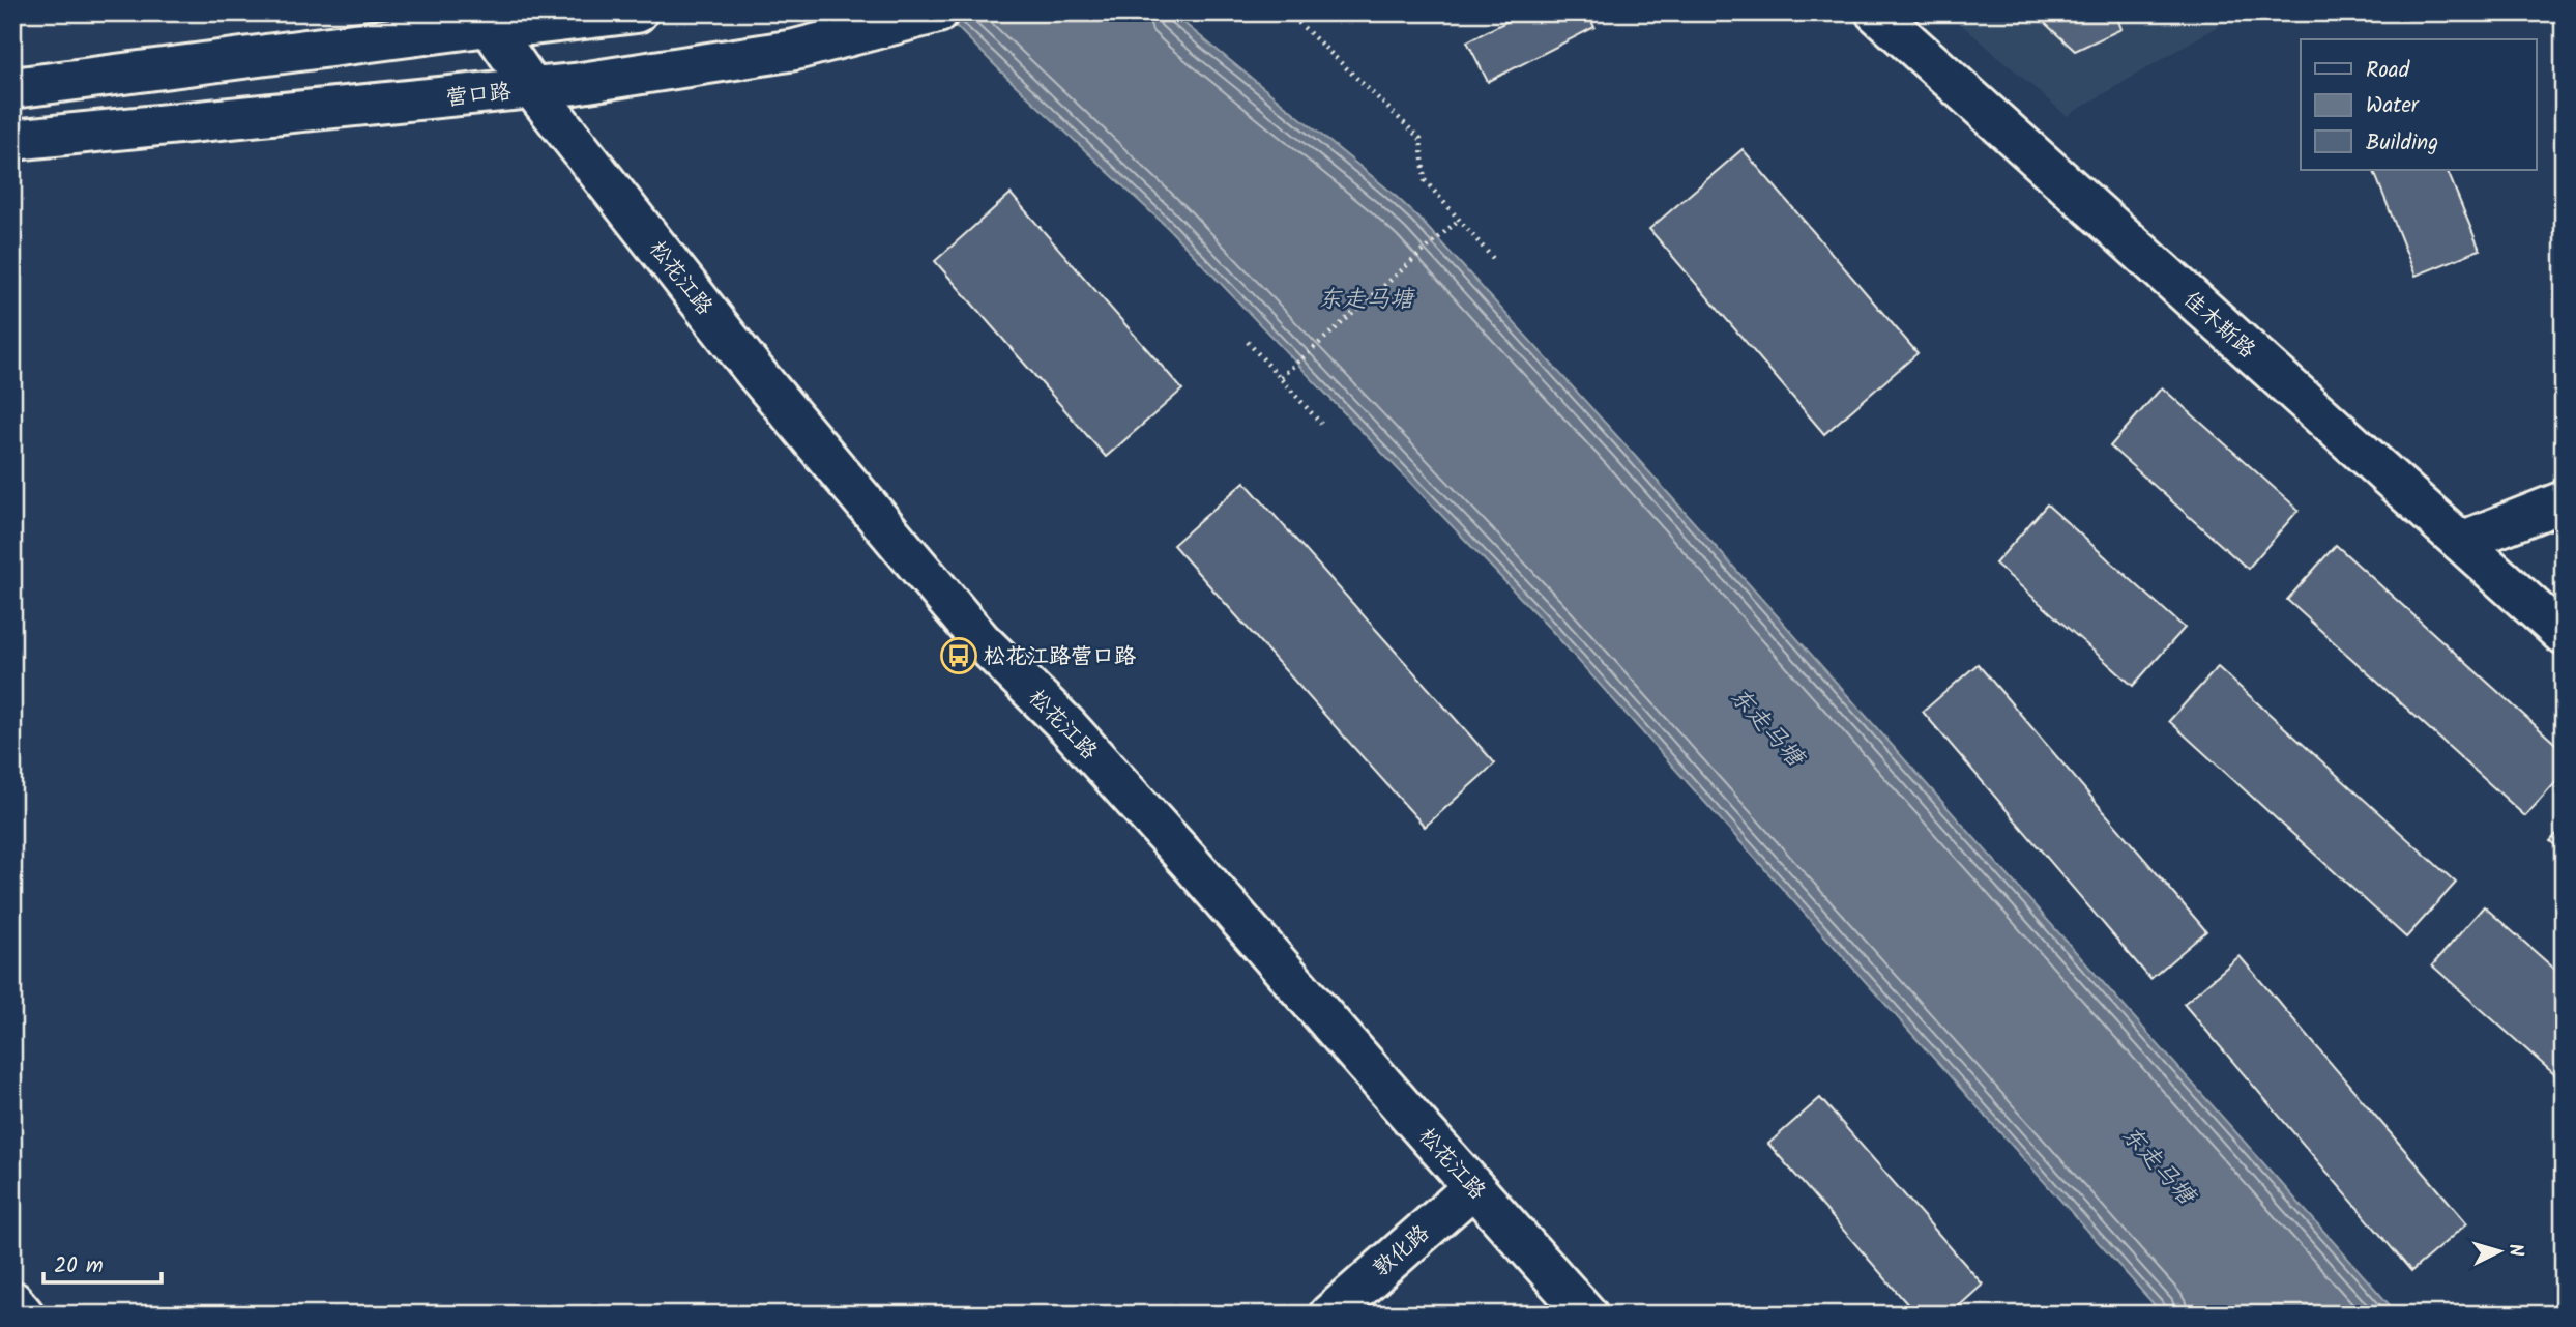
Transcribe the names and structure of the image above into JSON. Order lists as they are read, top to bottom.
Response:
{
  "streets": {
    "main road": [
      "营口路",
      "松花江路",
      "佳木斯路",
      "敦化路"
    ]
  },
  "crossings": [
    ["营口路", "松花江路"],
    ["松花江路", "敦化路"]
  ],
  "water": ["东走马塘"],
  "places": {
    "bus stop": ["松花江路营口路"]
  },
  "legend": ["Road", "Water", "Building"],
  "scale_bar": "20 m",
  "north": "right"
}
